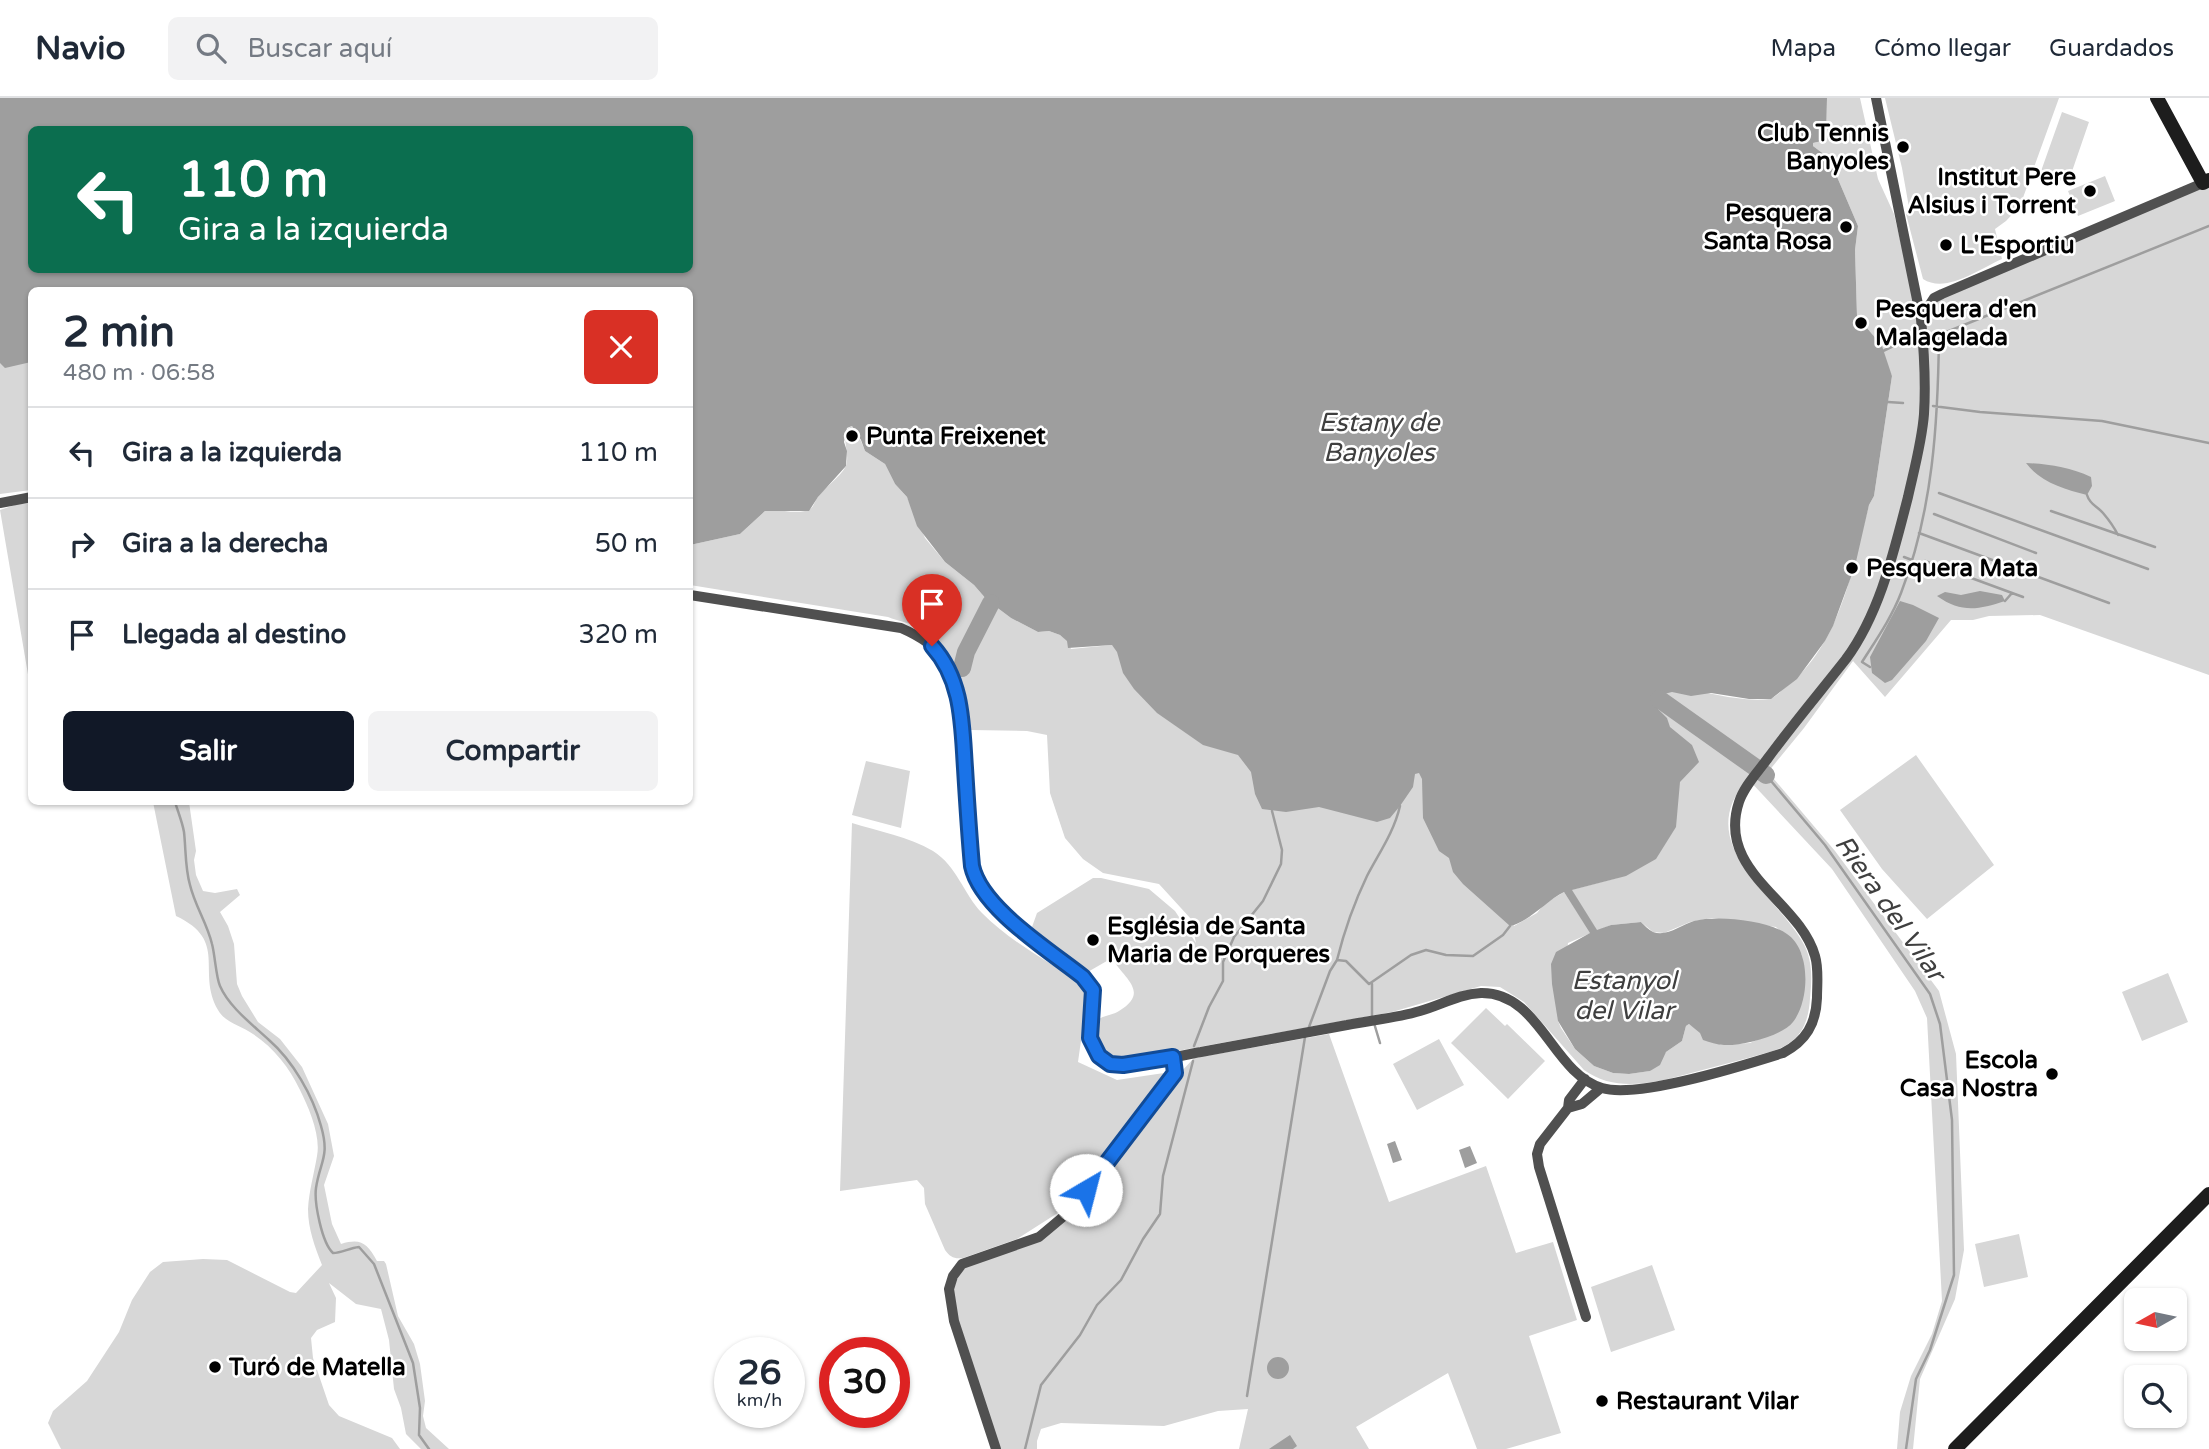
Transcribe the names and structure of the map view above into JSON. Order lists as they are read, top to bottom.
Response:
{
  "water": ["Estany de Banyoles", "Riera del Vilar", "Estanyol del Vilar"],
  "places": [
    "Club Tennis Banyoles",
    "Institut Pere Alsius i Torrent",
    "Pesquera Santa Rosa",
    "L'Esportiu",
    "Pesquera d'en Malagelada",
    "Punta Freixenet",
    "Pesquera Mata",
    "Església de Santa Maria de Porqueres",
    "Escola Casa Nostra",
    "Turó de Matella",
    "Restaurant Vilar"
  ],
  "north": "left",
  "page": {
    "header": "Navio",
    "search": "Buscar aquí",
    "nav": ["Mapa", "Cómo llegar", "Guardados"],
    "turn": ["110 m", "Gira a la izquierda"],
    "heading": ["2 min", "480 m · 06:58"],
    "list": [
      {
        "name": "Gira a la izquierda",
        "value": "110 m"
      },
      {
        "name": "Gira a la derecha",
        "value": "50 m"
      },
      {
        "name": "Llegada al destino",
        "value": "320 m"
      }
    ],
    "buttons": ["Salir", "Compartir"],
    "speed": "26 km/h",
    "limit": "30"
  }
}
